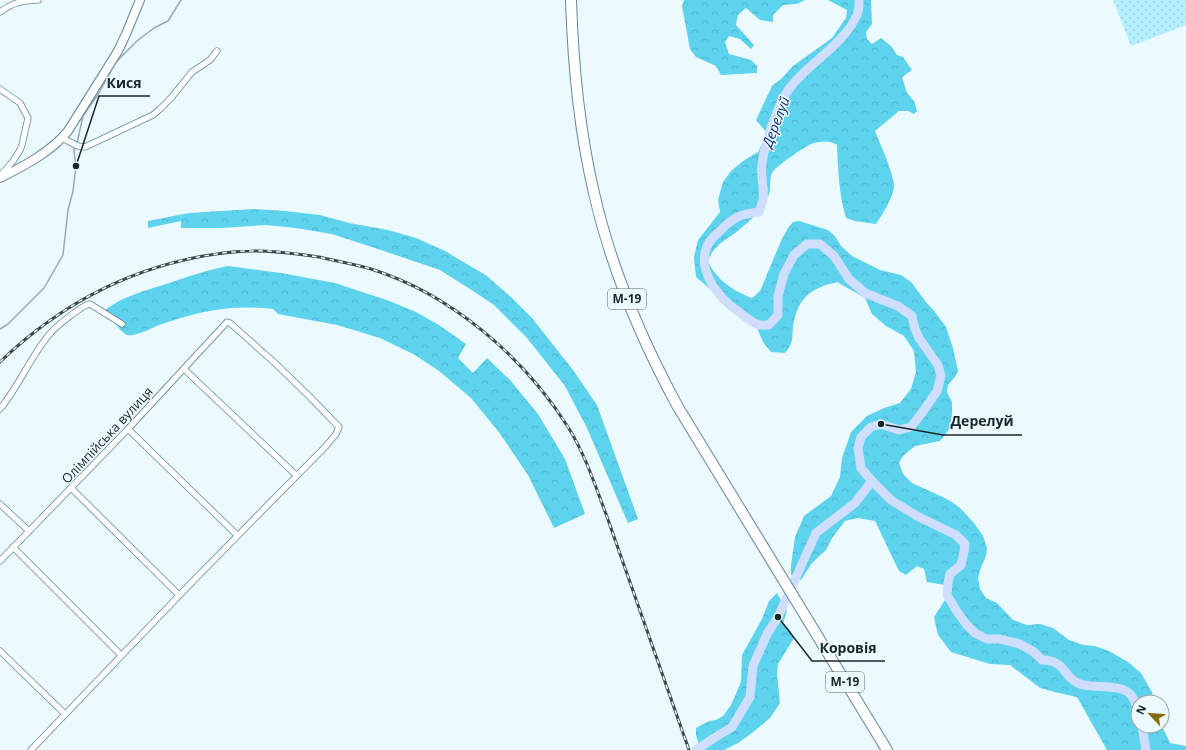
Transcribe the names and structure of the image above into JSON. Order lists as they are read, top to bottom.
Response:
{
  "streets": {
    "highway": ["М-19"],
    "street": ["Олімпійська вулиця"]
  },
  "water": ["Дерелуй"],
  "places": ["Кися", "Дерелуй", "Коровія"],
  "north": "top left"
}
